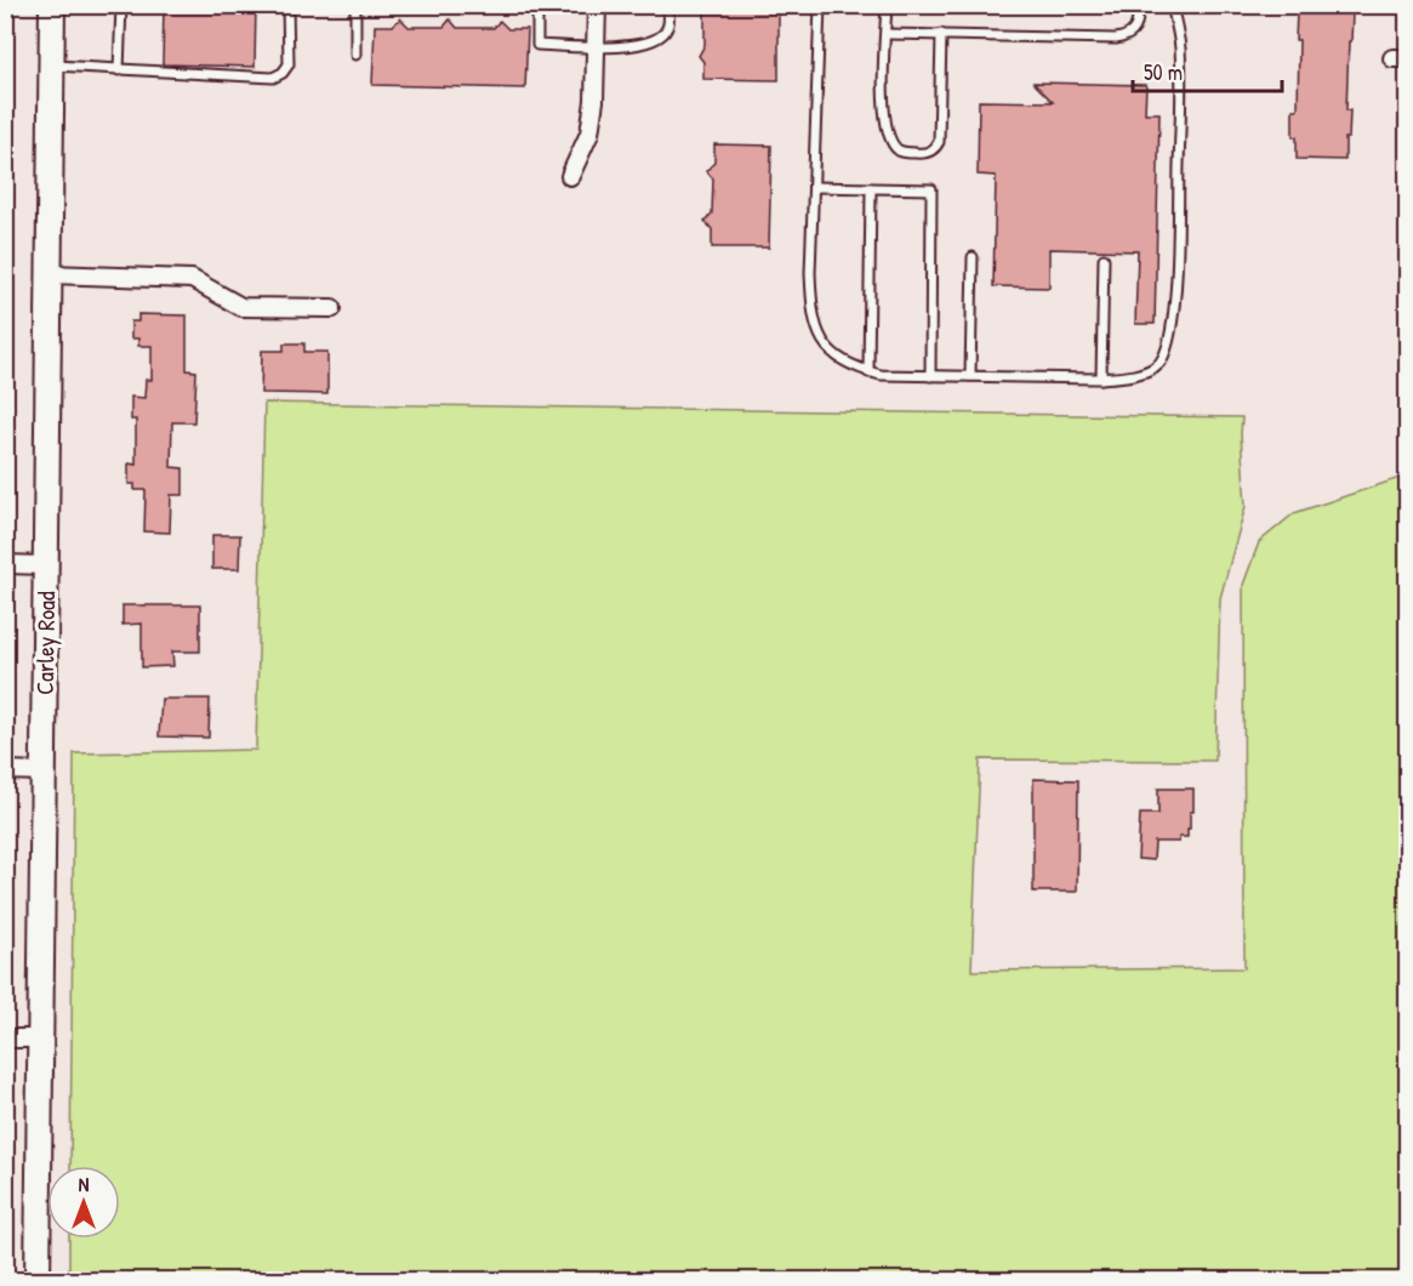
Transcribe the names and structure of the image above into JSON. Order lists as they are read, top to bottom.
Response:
{
  "streets": {
    "street": ["Carley Road"]
  },
  "scale_bar": "50 m",
  "north": "top"
}
